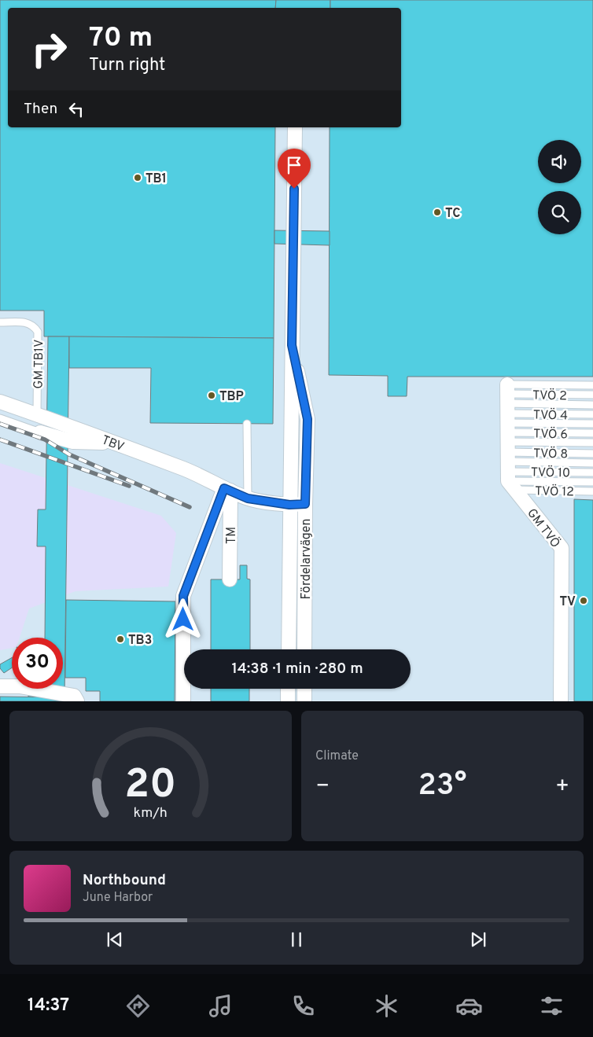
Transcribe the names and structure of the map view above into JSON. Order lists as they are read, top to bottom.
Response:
{
  "streets": {
    "street": [
      "TBV",
      "GM TVÖ",
      "TM",
      "Fördelarvägen"
    ],
    "lane": [
      "GM TB1V",
      "TVÖ 2",
      "TVÖ 4",
      "TVÖ 6",
      "TVÖ 8",
      "TVÖ 10",
      "TVÖ 12"
    ]
  },
  "crossings": [
    ["GM TB1V", "TBV"],
    ["TVÖ 2", "TVÖ 4"],
    ["TVÖ 2", "TVÖ 6"],
    ["TVÖ 2", "TVÖ 8"],
    ["TVÖ 2", "TVÖ 10"],
    ["TVÖ 2", "TVÖ 12"],
    ["TVÖ 2", "GM TVÖ"],
    ["TVÖ 4", "TVÖ 6"],
    ["TVÖ 4", "TVÖ 8"],
    ["TVÖ 4", "TVÖ 10"],
    ["TVÖ 4", "TVÖ 12"],
    ["TVÖ 4", "GM TVÖ"],
    ["TVÖ 6", "TVÖ 8"],
    ["TVÖ 6", "TVÖ 10"],
    ["TVÖ 6", "TVÖ 12"],
    ["TVÖ 6", "GM TVÖ"],
    ["TBV", "TM"],
    ["TBV", "Fördelarvägen"],
    ["TVÖ 8", "TVÖ 10"],
    ["TVÖ 8", "TVÖ 12"],
    ["TVÖ 8", "GM TVÖ"],
    ["TVÖ 10", "TVÖ 12"],
    ["TVÖ 10", "GM TVÖ"],
    ["TVÖ 12", "GM TVÖ"]
  ],
  "places": [
    "TB1",
    "TC",
    "TBP",
    "TV",
    "TB3"
  ],
  "page": {
    "turn": ["70 m", "Turn right"],
    "then": "Then",
    "limit": "30",
    "trip": "14:38 · 1 min · 280 m",
    "tile": "Climate",
    "heat": ["−", "23°", "+"],
    "song": ["Northbound", "June Harbor"],
    "tabs": "14:37",
    "gauge": ["20", "km/h"]
  }
}
